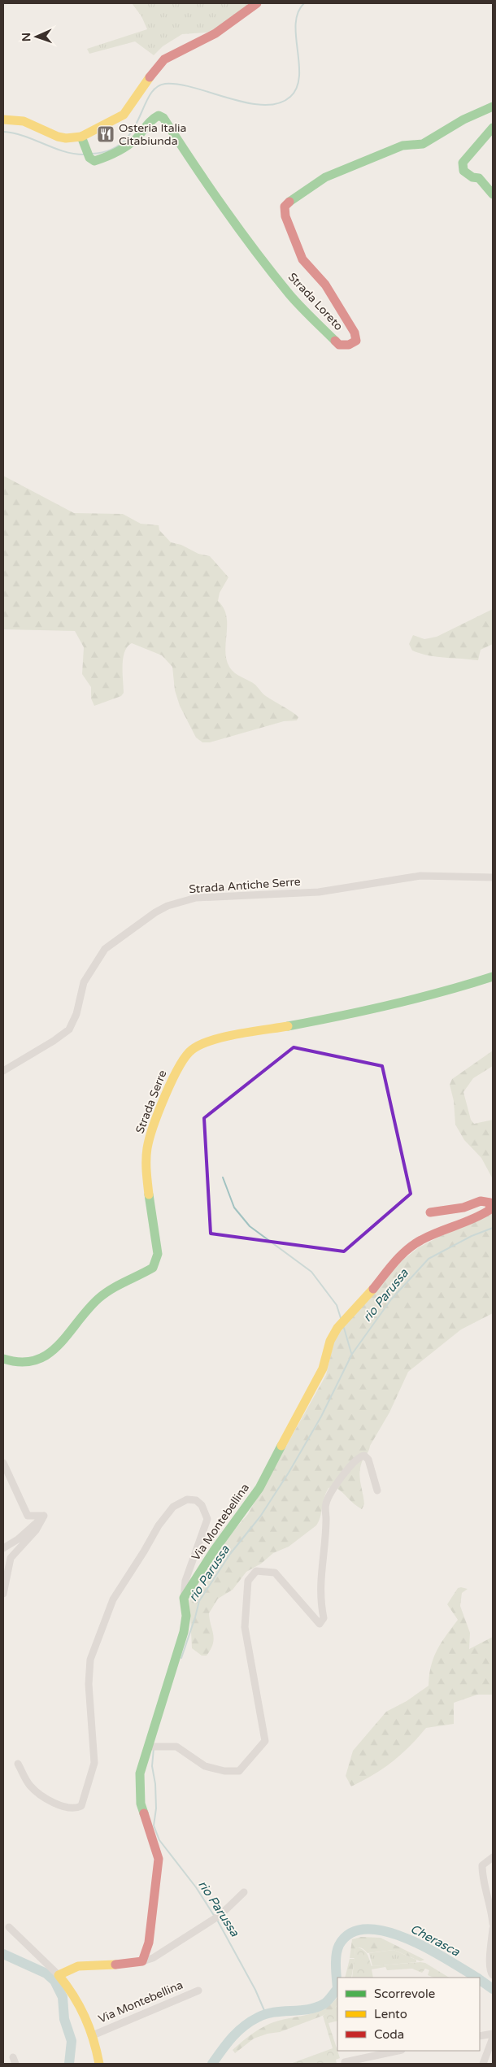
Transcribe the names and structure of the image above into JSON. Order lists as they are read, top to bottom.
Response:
{
  "streets": {
    "street": [
      "Strada Loreto",
      "Strada Antiche Serre",
      "Strada Serre",
      "Via Montebellina"
    ]
  },
  "water": ["rio Parussa", "Cherasca"],
  "places": {
    "restaurant": ["Osteria Italia Citabiunda"]
  },
  "legend": ["Scorrevole", "Lento", "Coda"],
  "north": "left"
}
